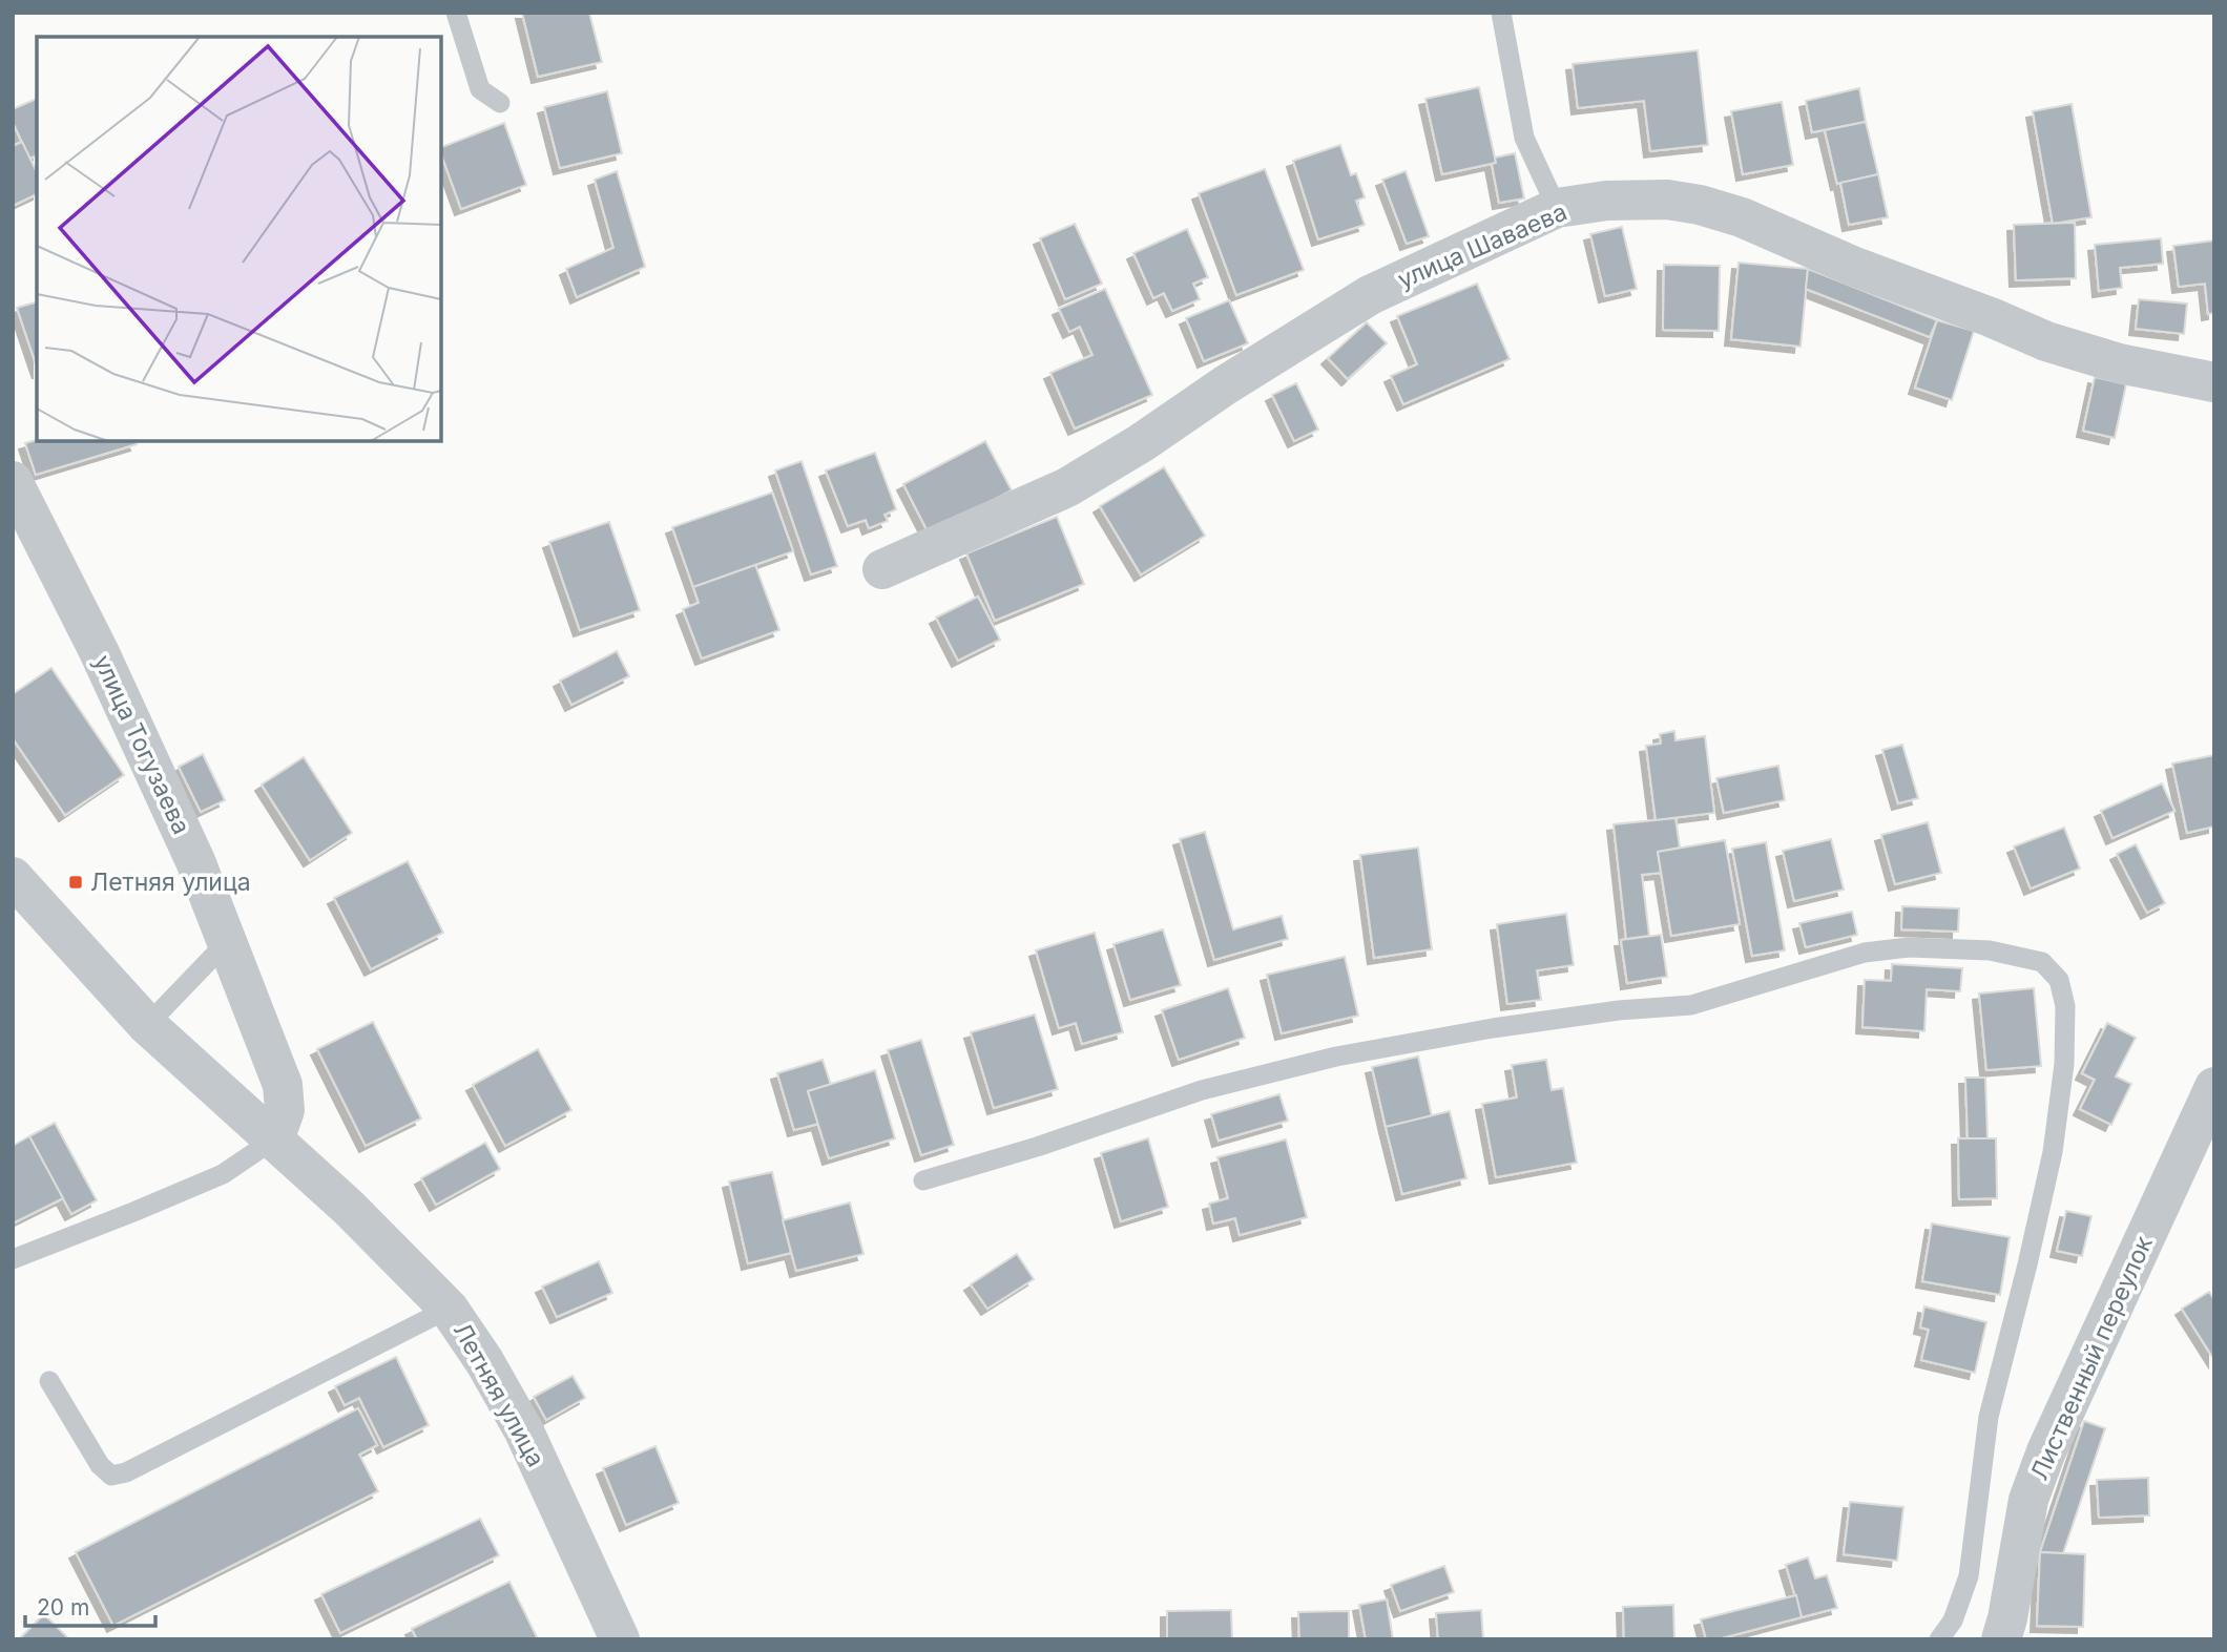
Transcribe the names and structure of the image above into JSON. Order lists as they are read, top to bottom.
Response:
{
  "streets": {
    "street": [
      "улица Шаваева",
      "улица Тогузаева",
      "Лиственный переулок",
      "Летняя улица"
    ]
  },
  "crossings": [
    ["улица Тогузаева", "Летняя улица"]
  ],
  "places": {
    "transit": ["Летняя улица"]
  },
  "scale_bar": "20 m"
}
